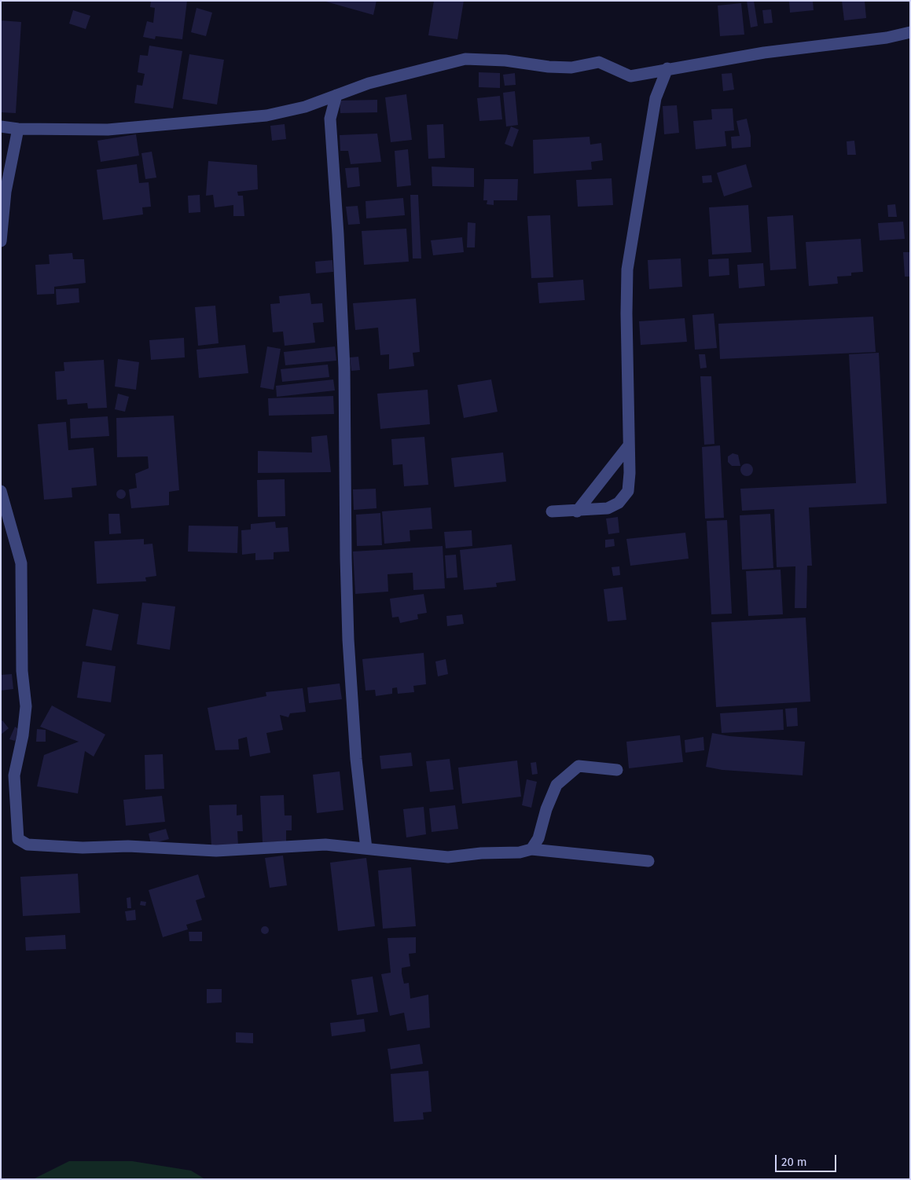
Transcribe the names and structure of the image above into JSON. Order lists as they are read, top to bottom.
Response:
{
  "scale_bar": "20 m"
}
